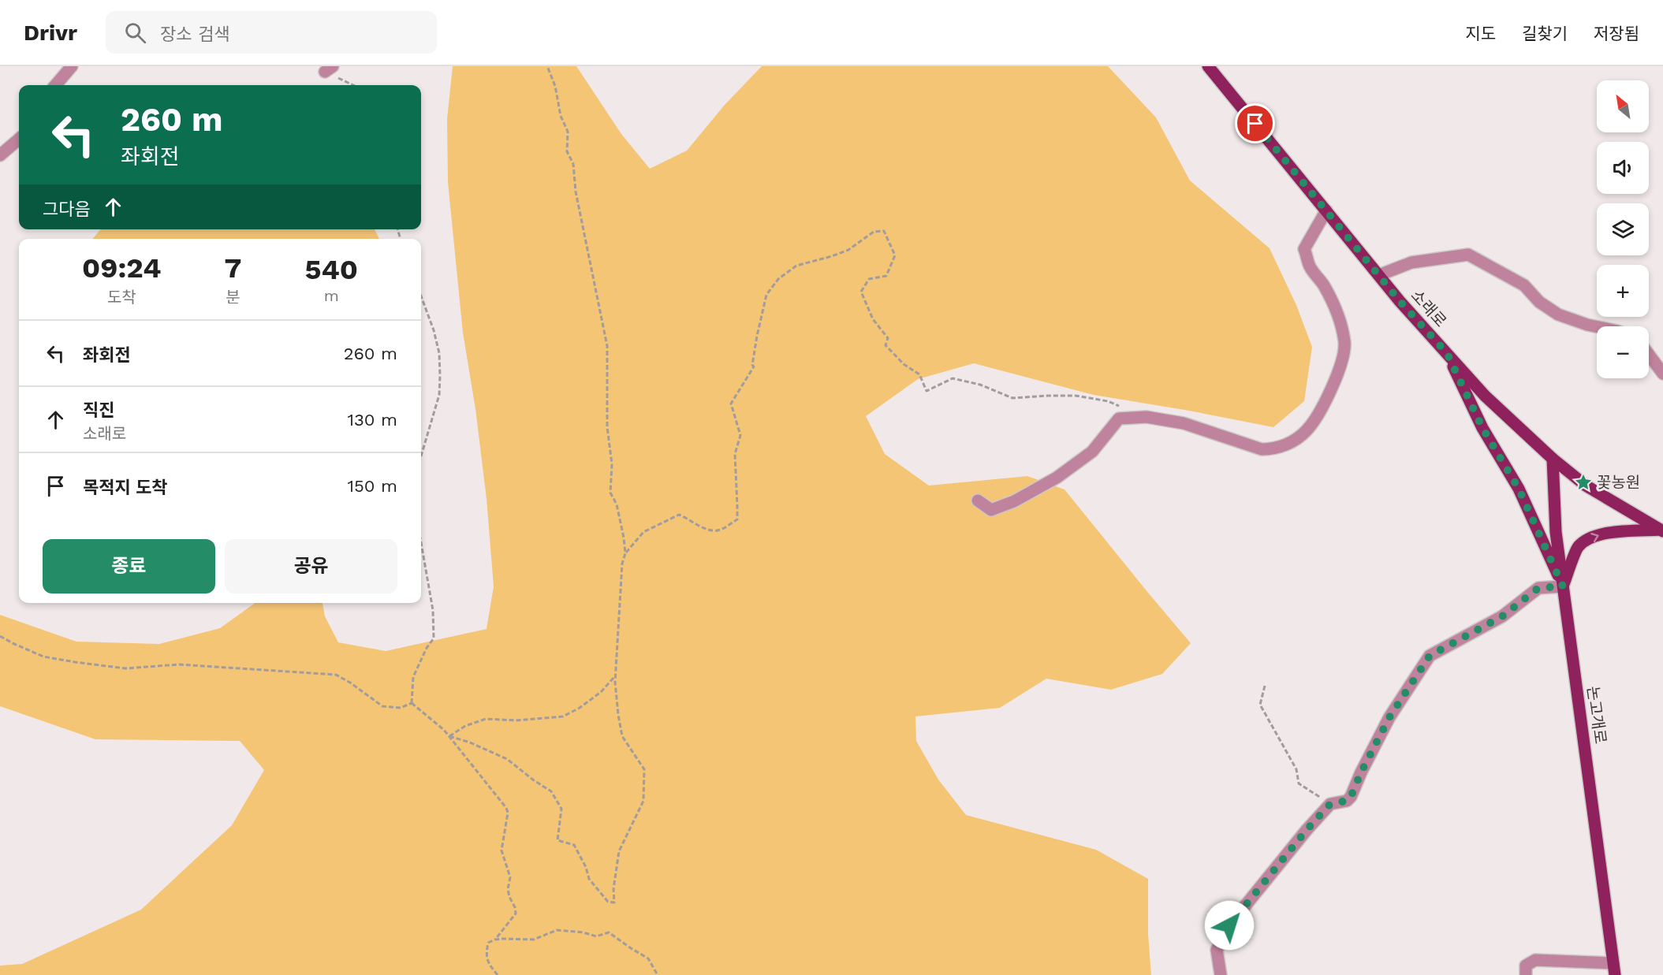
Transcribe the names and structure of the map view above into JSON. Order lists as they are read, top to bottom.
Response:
{
  "streets": {
    "main road": ["소래로", "논고개로"]
  },
  "crossings": [
    ["소래로", "논고개로"]
  ],
  "places": {
    "place": ["꽃농원"]
  },
  "north": "top left",
  "page": {
    "header": "Drivr",
    "search": "장소 검색",
    "nav": ["지도", "길찾기", "저장됨"],
    "map_buttons": ["+", "−"],
    "turn": ["260 m", "좌회전"],
    "then": "그다음",
    "eta": [
      "09:24",
      "도착",
      "7",
      "분",
      "540",
      "m"
    ],
    "list": [
      {
        "name": "좌회전",
        "value": "260 m"
      },
      {
        "name": "직진",
        "note": "소래로",
        "value": "130 m"
      },
      {
        "name": "목적지 도착",
        "value": "150 m"
      }
    ],
    "buttons": ["종료", "공유"]
  }
}
